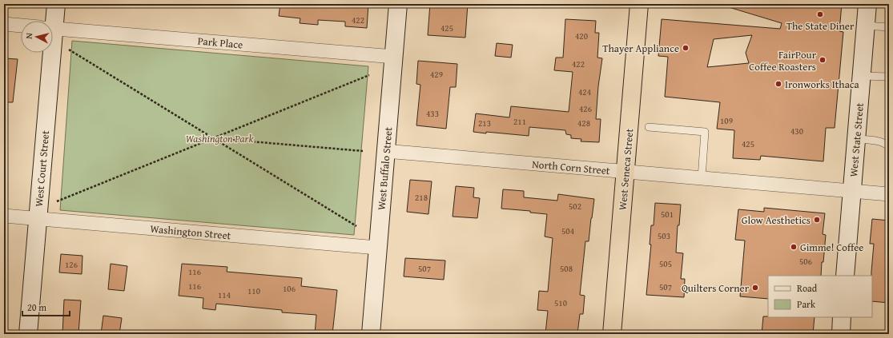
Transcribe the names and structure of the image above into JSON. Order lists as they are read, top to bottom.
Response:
{
  "streets": {
    "highway": ["West Seneca Street"],
    "street": [
      "Park Place",
      "West State Street",
      "North Corn Street",
      "West Court Street",
      "West Buffalo Street",
      "Washington Street"
    ]
  },
  "crossings": [
    ["Park Place", "West Buffalo Street"],
    ["West State Street", "North Corn Street"],
    ["North Corn Street", "West Buffalo Street"],
    ["North Corn Street", "West Seneca Street"],
    ["West Court Street", "Washington Street"],
    ["West Buffalo Street", "Washington Street"]
  ],
  "parks": ["Washington Park"],
  "places": [
    "The State Diner",
    "Thayer Appliance",
    "FairPour Coffee Roasters",
    "Ironworks Ithaca",
    "Glow Aesthetics",
    "Gimme! Coffee",
    "Quilters Corner"
  ],
  "house_numbers": [
    "422",
    "425",
    "420",
    "422",
    "429",
    "424",
    "426",
    "433",
    "109",
    "211",
    "213",
    "428",
    "430",
    "425",
    "218",
    "502",
    "501",
    "504",
    "503",
    "506",
    "505",
    "126",
    "507",
    "508",
    "116",
    "116",
    "507",
    "106",
    "110",
    "114",
    "510"
  ],
  "legend": ["Road", "Park"],
  "scale_bar": "20 m",
  "north": "left"
}
